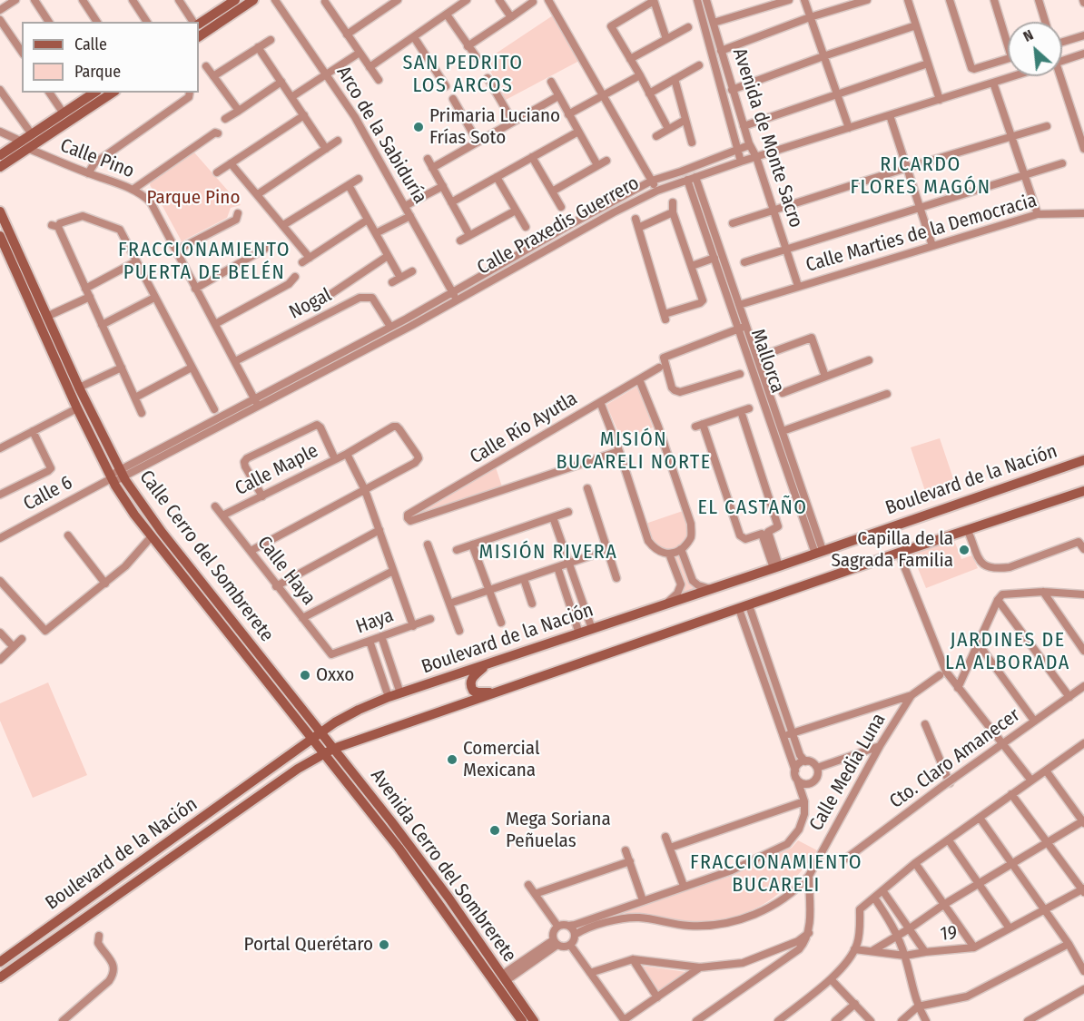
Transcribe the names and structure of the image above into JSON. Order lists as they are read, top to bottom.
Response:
{
  "streets": {
    "main road": ["Boulevard de la Nación", "Calle Cerro del Sombrerete", "Avenida Cerro del Sombrerete"],
    "street": [
      "Arco de la Sabiduría",
      "Avenida de Monte Sacro",
      "Calle Pino",
      "Calle Praxedis Guerrero",
      "Calle Marties de la Democracia",
      "Nogal",
      "Mallorca",
      "Calle Río Ayutla",
      "Calle Maple",
      "Calle 6",
      "Calle Haya",
      "Haya",
      "Cto. Claro Amanecer",
      "Calle Media Luna",
      "19"
    ]
  },
  "crossings": [
    ["Arco de la Sabiduría", "Calle Praxedis Guerrero"],
    ["Avenida de Monte Sacro", "Calle Praxedis Guerrero"],
    ["Avenida de Monte Sacro", "Calle Marties de la Democracia"],
    ["Calle Pino", "Calle Praxedis Guerrero"],
    ["Calle Pino", "Nogal"],
    ["Calle Praxedis Guerrero", "Nogal"],
    ["Calle Praxedis Guerrero", "Mallorca"],
    ["Calle Praxedis Guerrero", "Calle 6"],
    ["Calle Praxedis Guerrero", "Calle Cerro del Sombrerete"],
    ["Calle Marties de la Democracia", "Mallorca"],
    ["Mallorca", "Boulevard de la Nación"],
    ["Calle Maple", "Calle Haya"],
    ["Boulevard de la Nación", "Calle Cerro del Sombrerete"],
    ["Boulevard de la Nación", "Avenida Cerro del Sombrerete"],
    ["Calle 6", "Calle Cerro del Sombrerete"],
    ["Calle Cerro del Sombrerete", "Avenida Cerro del Sombrerete"],
    ["Calle Haya", "Haya"]
  ],
  "districts": [
    "SAN PEDRITO LOS ARCOS",
    "RICARDO FLORES MAGÓN",
    "FRACCIONAMIENTO PUERTA DE BELÉN",
    "MISIÓN BUCARELI NORTE",
    "EL CASTAÑO",
    "MISIÓN RIVERA",
    "JARDINES DE LA ALBORADA",
    "FRACCIONAMIENTO BUCARELI"
  ],
  "parks": ["Parque Pino"],
  "places": [
    "Primaria Luciano Frías Soto",
    "Capilla de la Sagrada Familia",
    "Oxxo",
    "Comercial Mexicana",
    "Mega Soriana Peñuelas",
    "Portal Querétaro"
  ],
  "legend": ["Calle", "Parque"],
  "north": "top left"
}
